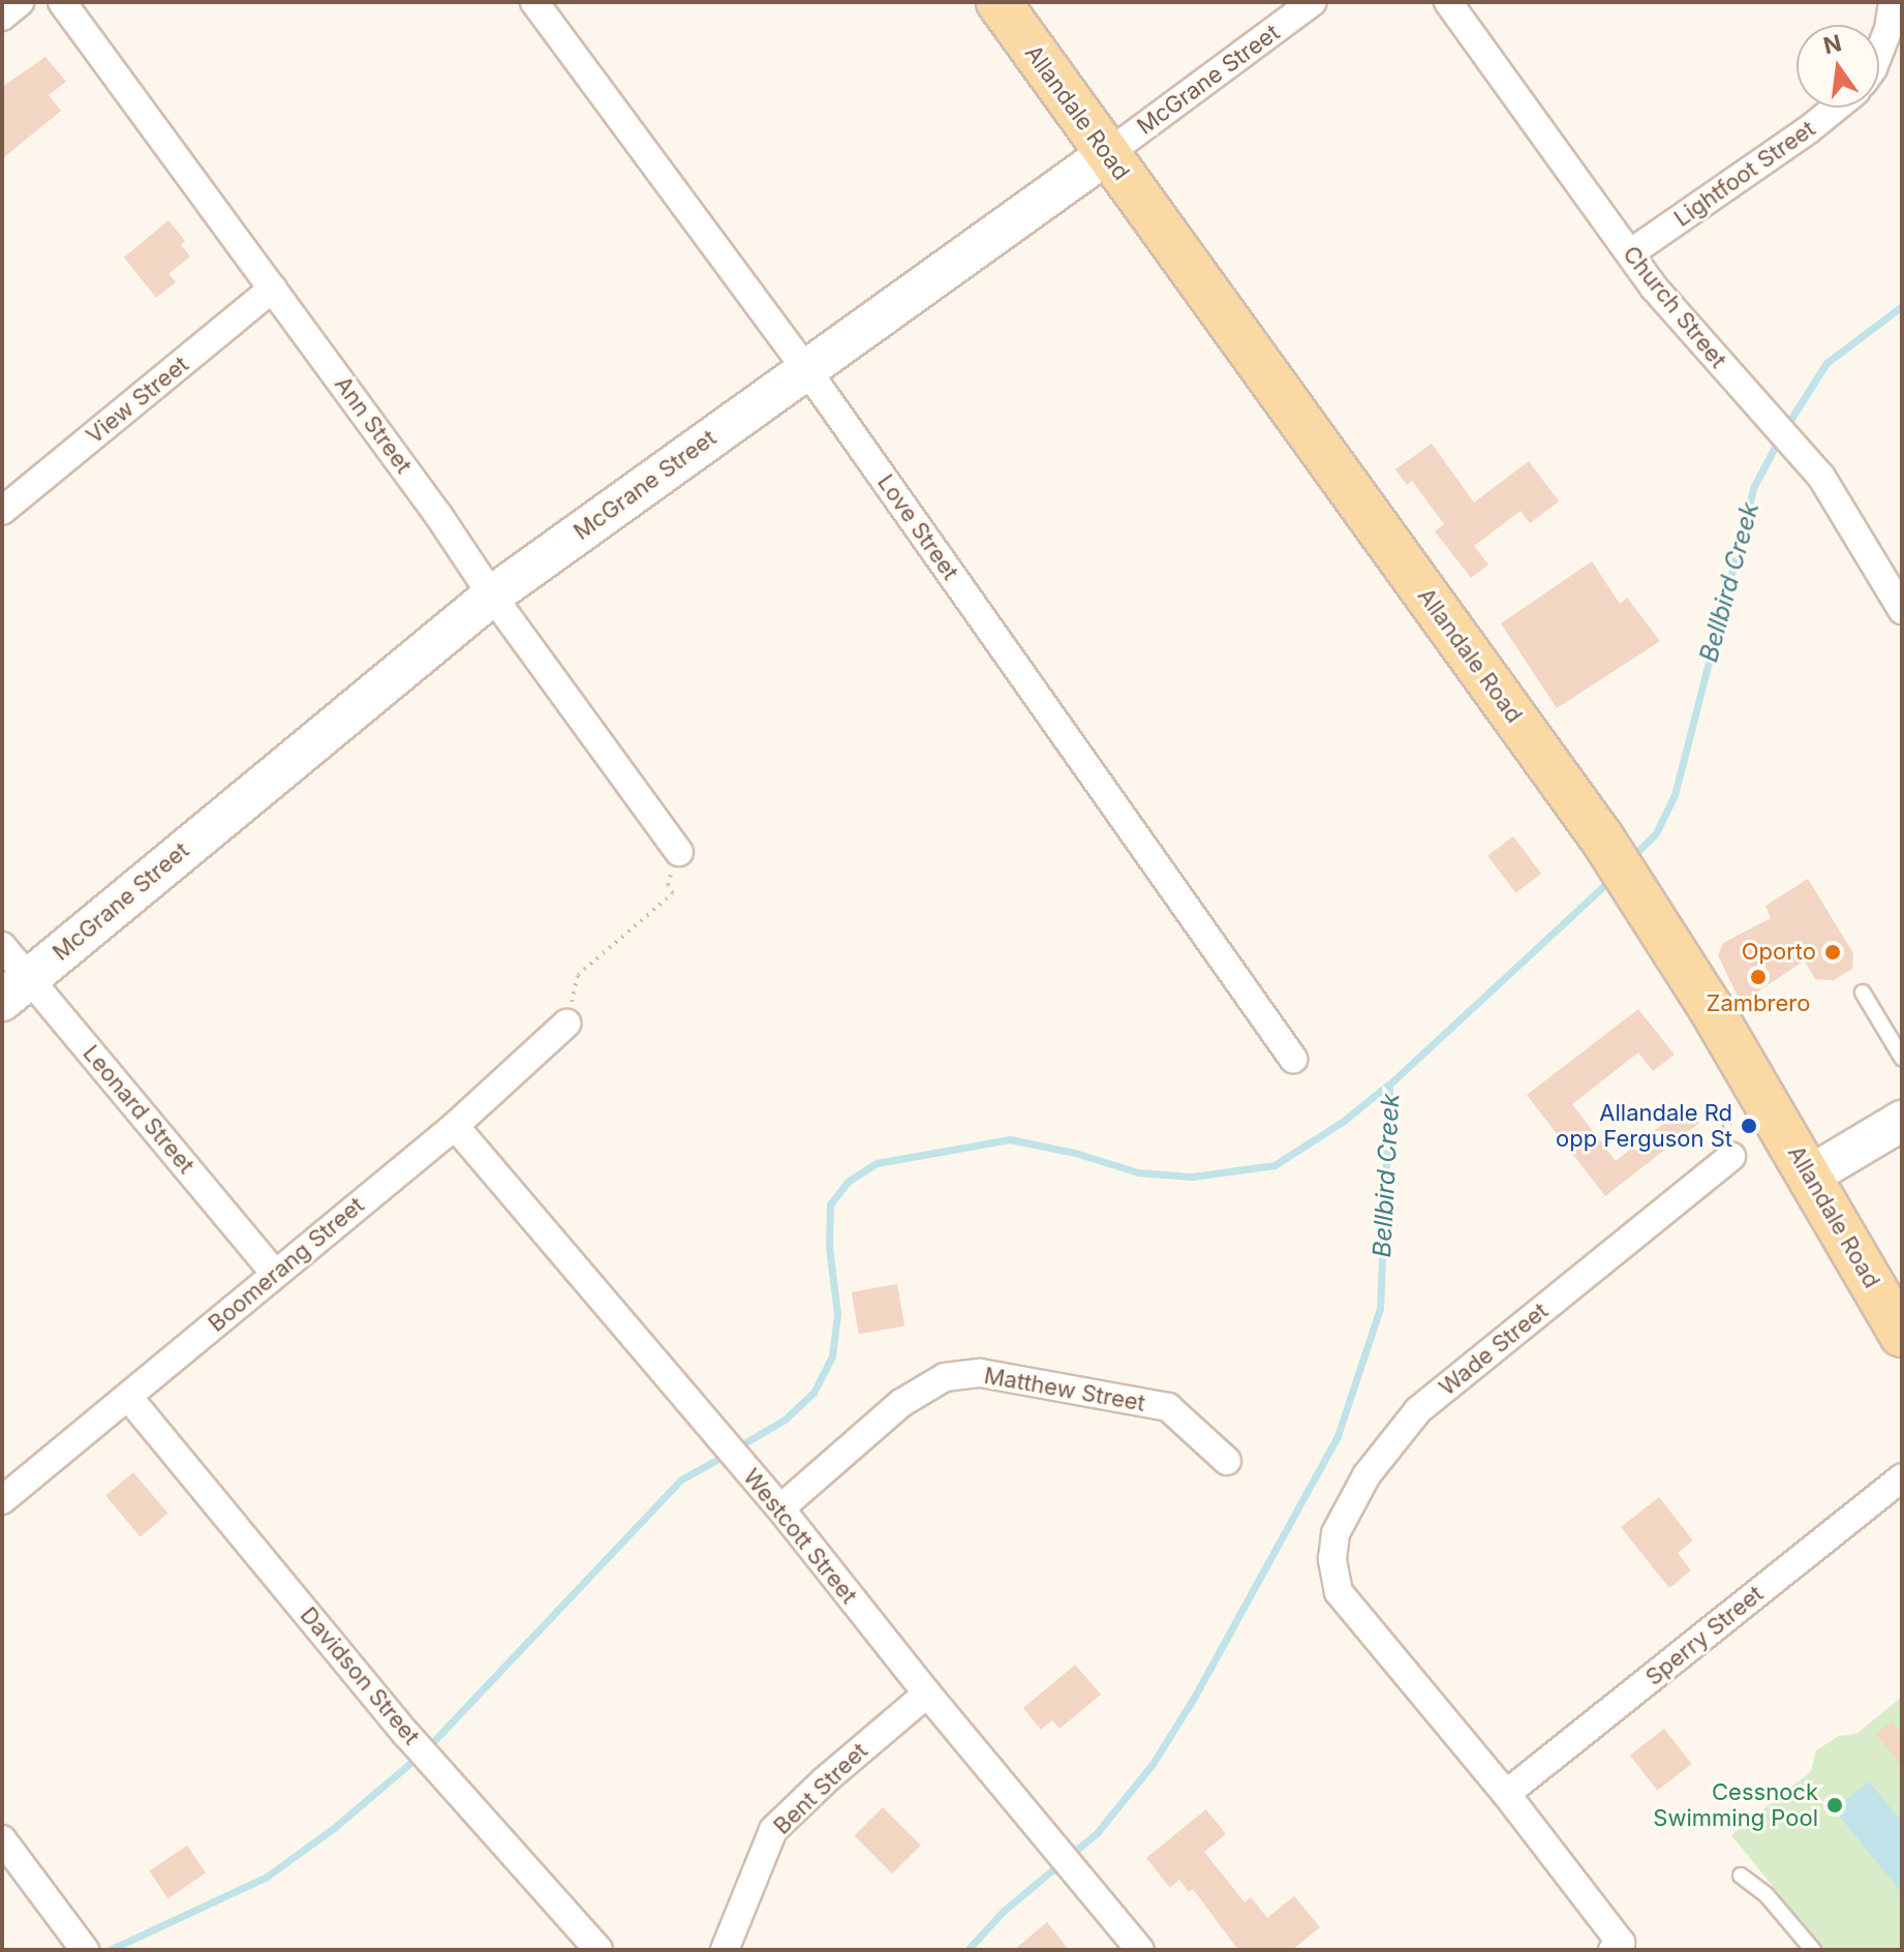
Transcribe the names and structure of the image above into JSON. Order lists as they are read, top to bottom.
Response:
{
  "streets": {
    "main road": ["Allandale Road"],
    "street": [
      "McGrane Street",
      "Lightfoot Street",
      "Church Street",
      "View Street",
      "Ann Street",
      "Love Street",
      "Leonard Street",
      "Boomerang Street",
      "Wade Street",
      "Matthew Street",
      "Westcott Street",
      "Sperry Street",
      "Davidson Street",
      "Bent Street"
    ]
  },
  "crossings": [
    ["McGrane Street", "Allandale Road"],
    ["McGrane Street", "Ann Street"],
    ["McGrane Street", "Love Street"],
    ["McGrane Street", "Leonard Street"],
    ["Lightfoot Street", "Church Street"],
    ["View Street", "Ann Street"],
    ["Leonard Street", "Boomerang Street"],
    ["Boomerang Street", "Westcott Street"],
    ["Boomerang Street", "Davidson Street"],
    ["Wade Street", "Sperry Street"],
    ["Matthew Street", "Westcott Street"],
    ["Westcott Street", "Bent Street"]
  ],
  "water": ["Bellbird Creek"],
  "places": [
    "Oporto",
    "Zambrero",
    "Allandale Rd opp Ferguson St",
    "Cessnock Swimming Pool"
  ],
  "north": "top"
}
